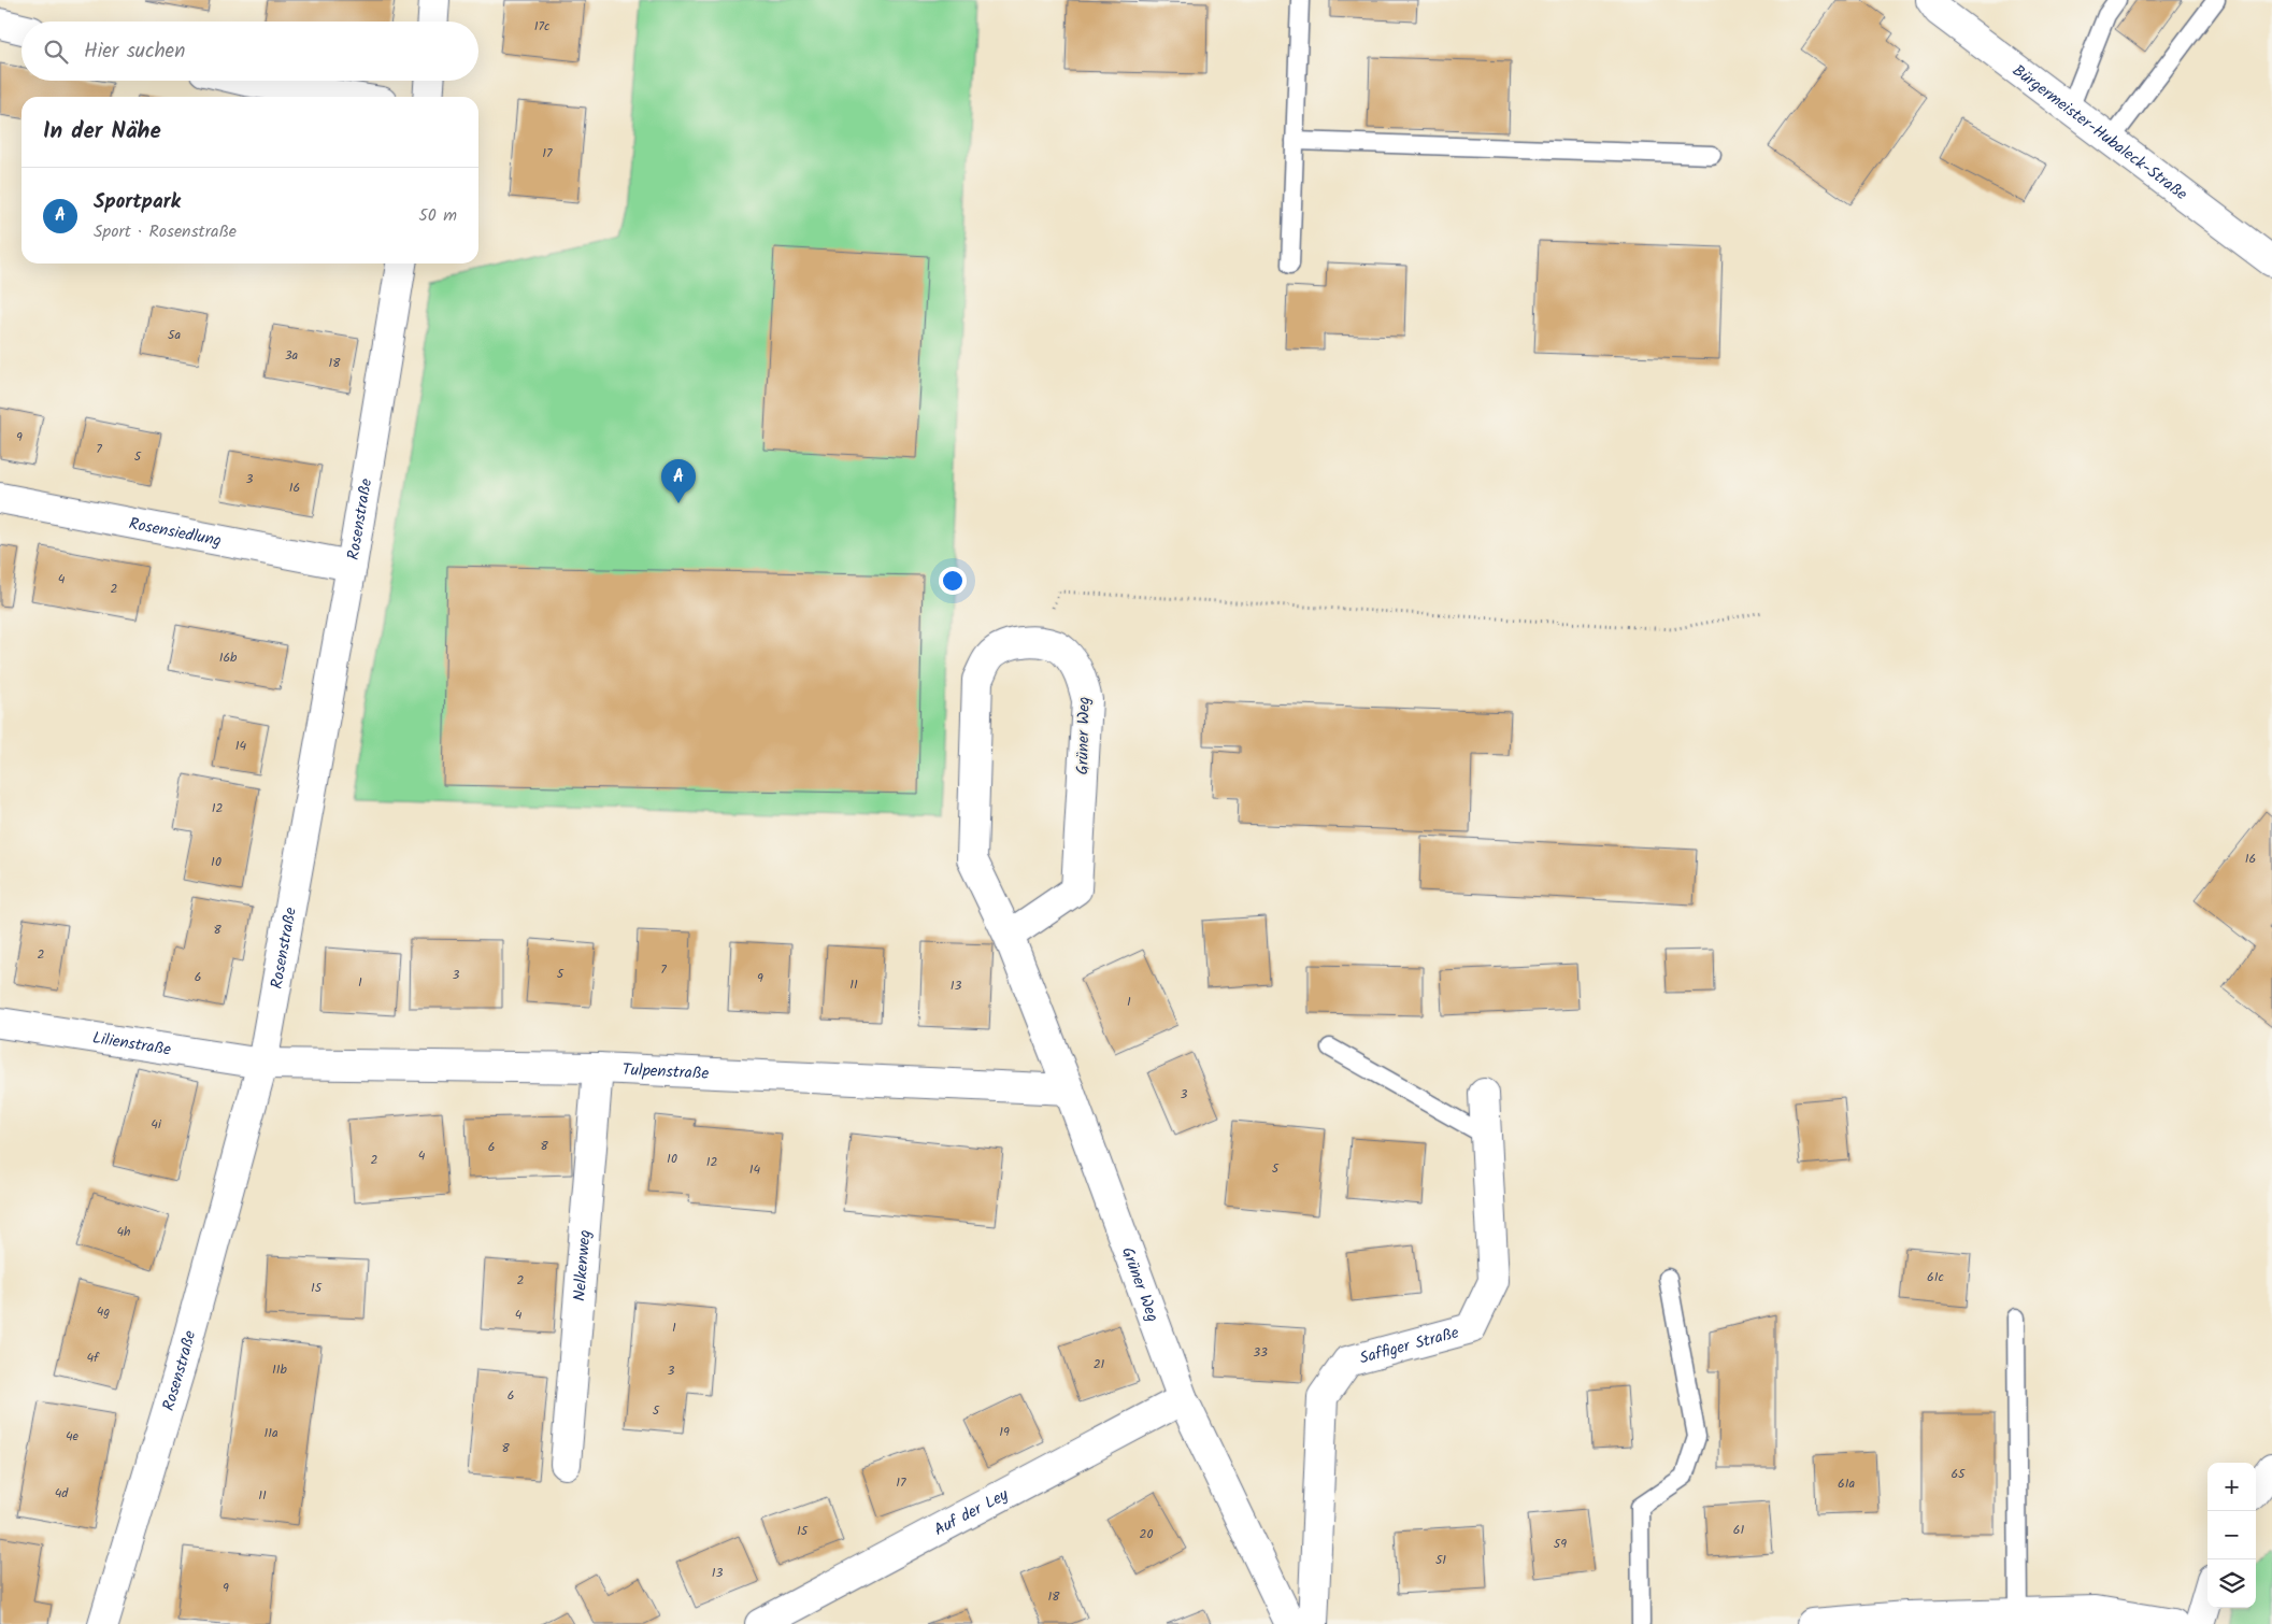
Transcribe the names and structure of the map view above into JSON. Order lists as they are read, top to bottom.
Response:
{
  "streets": {
    "street": [
      "Bürgermeister-Hubaleck-Straße",
      "Rosenstraße",
      "Rosensiedlung",
      "Grüner Weg",
      "Lilienstraße",
      "Tulpenstraße",
      "Nelkenweg",
      "Saffiger Straße",
      "Auf der Ley"
    ]
  },
  "crossings": [
    ["Rosenstraße", "Rosensiedlung"],
    ["Rosenstraße", "Lilienstraße"],
    ["Rosenstraße", "Tulpenstraße"],
    ["Grüner Weg", "Tulpenstraße"],
    ["Grüner Weg", "Auf der Ley"],
    ["Lilienstraße", "Tulpenstraße"],
    ["Tulpenstraße", "Nelkenweg"]
  ],
  "house_numbers": [
    "17c",
    "17",
    "5a",
    "3a",
    "18",
    "9",
    "7",
    "5",
    "3",
    "16",
    "4",
    "2",
    "16b",
    "14",
    "12",
    "16",
    "10",
    "8",
    "2",
    "7",
    "5",
    "3",
    "6",
    "9",
    "1",
    "11",
    "13",
    "1",
    "3",
    "4i",
    "8",
    "6",
    "4",
    "10",
    "2",
    "12",
    "5",
    "14",
    "4h",
    "61c",
    "2",
    "15",
    "4g",
    "4",
    "1",
    "33",
    "4f",
    "21",
    "11b",
    "3",
    "6",
    "5",
    "19",
    "11a",
    "4e",
    "8",
    "65",
    "17",
    "61a",
    "4d",
    "11",
    "61",
    "15",
    "20",
    "59",
    "51",
    "13",
    "9",
    "18"
  ],
  "page": {
    "search": "Hier suchen",
    "heading": "In der Nähe",
    "list": [
      {
        "mark": "A",
        "name": "Sportpark",
        "note": "Sport · Rosenstraße",
        "value": "50 m"
      }
    ],
    "pins": "A",
    "map_buttons": ["+", "−"]
  }
}
